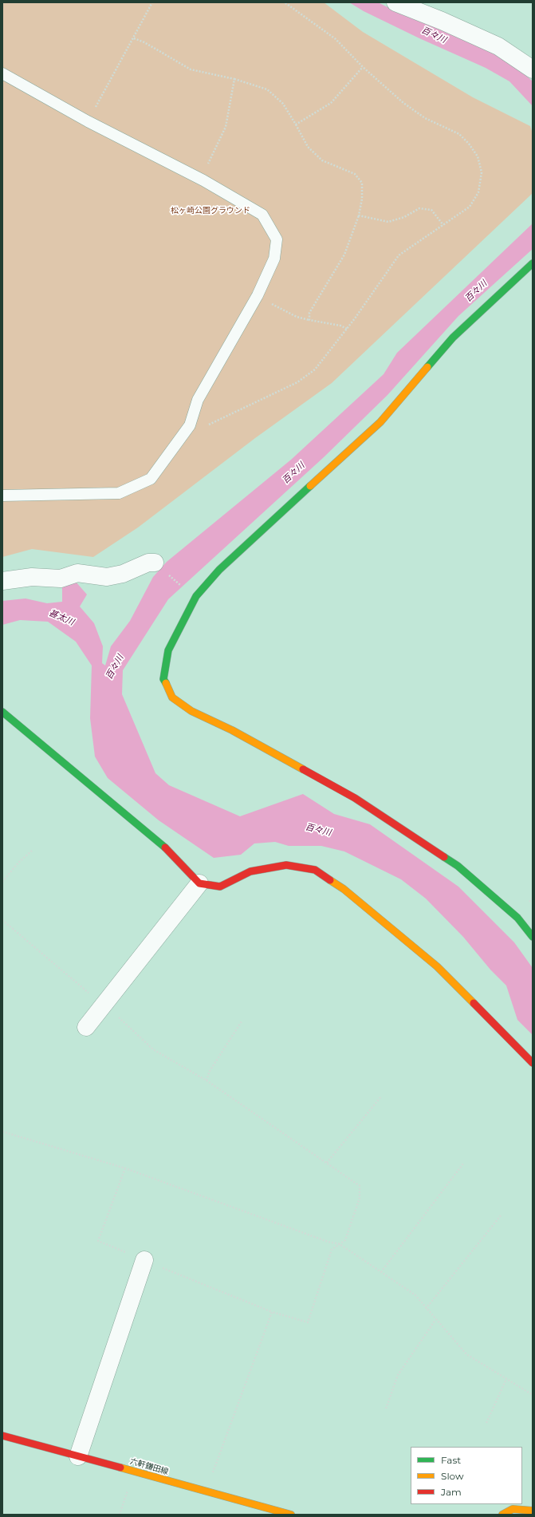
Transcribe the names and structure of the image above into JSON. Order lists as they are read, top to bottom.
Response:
{
  "streets": {
    "street": ["六軒鎌田線"]
  },
  "water": ["百々川", "甚太川"],
  "parks": ["松ヶ崎公園グラウンド"],
  "legend": ["Fast", "Slow", "Jam"]
}
